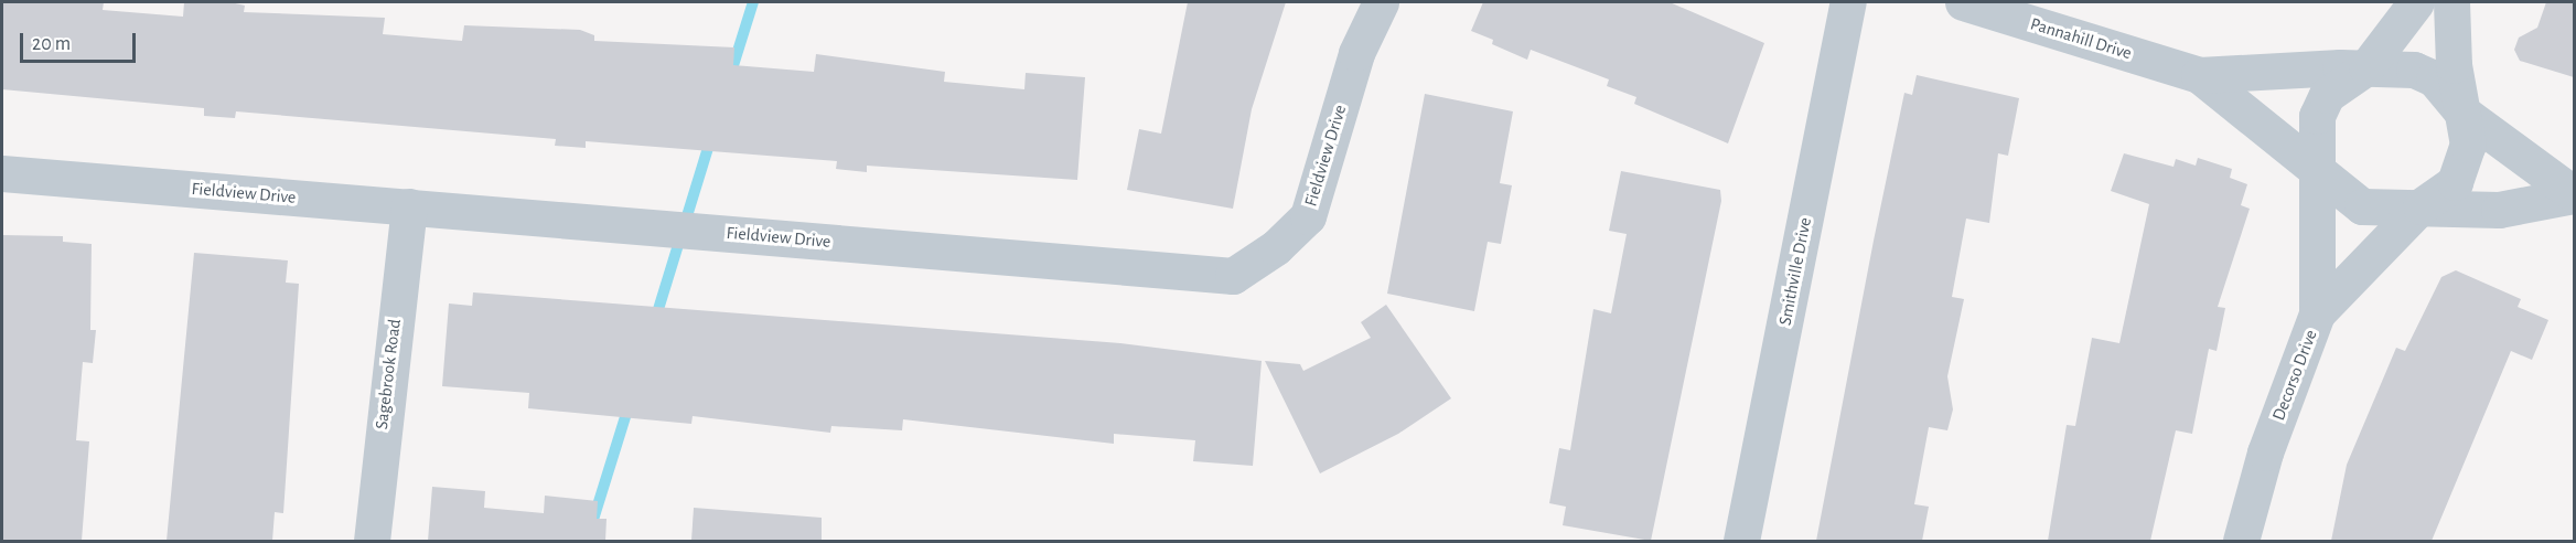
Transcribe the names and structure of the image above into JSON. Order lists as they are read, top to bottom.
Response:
{
  "streets": {
    "street": [
      "Pannahill Drive",
      "Fieldview Drive",
      "Smithville Drive",
      "Sagebrook Road",
      "Decorso Drive"
    ]
  },
  "crossings": [
    ["Pannahill Drive", "Decorso Drive"],
    ["Fieldview Drive", "Sagebrook Road"]
  ],
  "scale_bar": "20 m"
}
